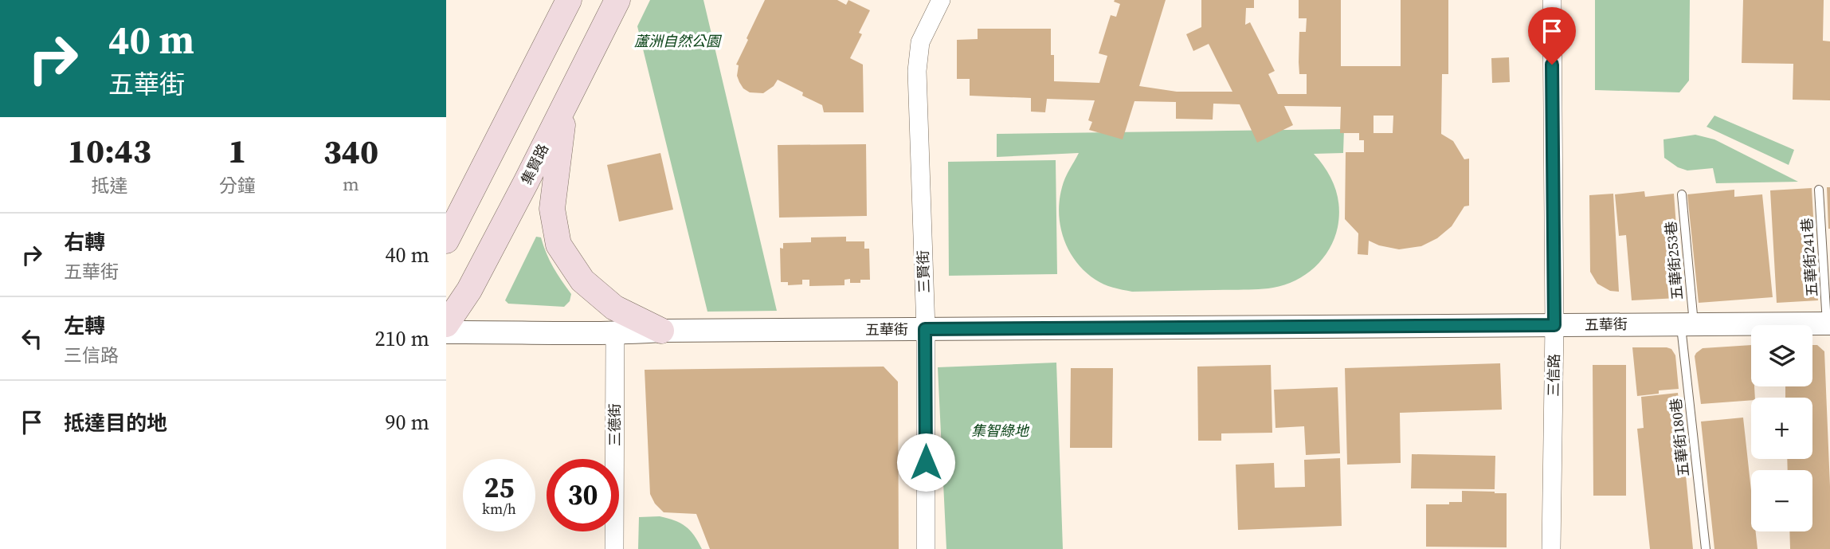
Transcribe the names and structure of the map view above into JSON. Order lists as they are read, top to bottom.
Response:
{
  "streets": {
    "main road": ["集賢路"],
    "street": [
      "三賢街",
      "五華街",
      "三信路",
      "三德街"
    ],
    "lane": ["五華街241巷", "五華街253巷", "五華街180巷"]
  },
  "crossings": [
    ["五華街241巷", "五華街"],
    ["五華街253巷", "五華街"],
    ["五華街253巷", "五華街180巷"],
    ["三賢街", "五華街"],
    ["五華街", "三信路"],
    ["五華街", "三德街"],
    ["五華街", "五華街180巷"]
  ],
  "parks": ["蘆洲自然公園", "集智綠地"],
  "page": {
    "turn": ["40 m", "五華街"],
    "eta": [
      "10:43",
      "抵達",
      "1",
      "分鐘",
      "340",
      "m"
    ],
    "list": [
      {
        "name": "右轉",
        "note": "五華街",
        "value": "40 m"
      },
      {
        "name": "左轉",
        "note": "三信路",
        "value": "210 m"
      },
      {
        "name": "抵達目的地",
        "value": "90 m"
      }
    ],
    "map_buttons": ["+", "−"],
    "speed": "25 km/h",
    "limit": "30"
  }
}
